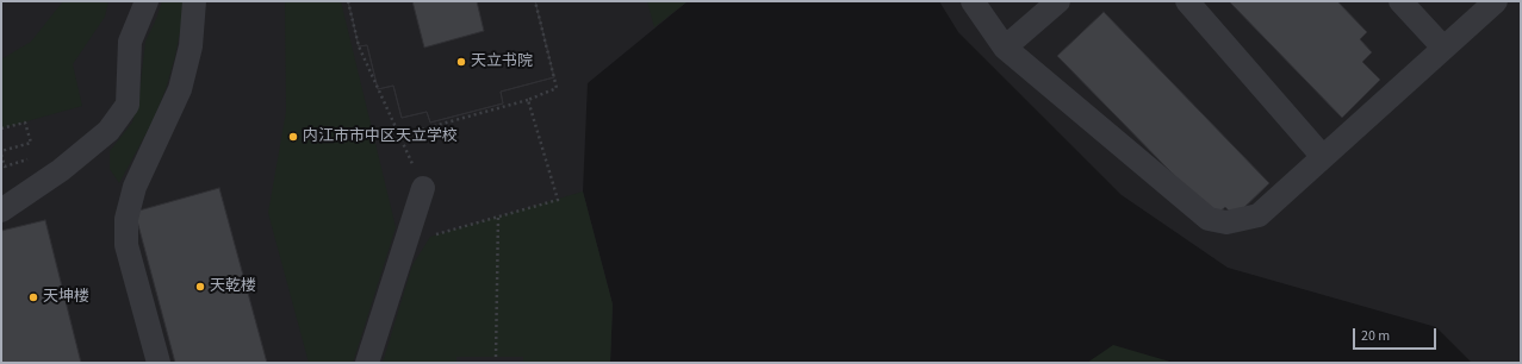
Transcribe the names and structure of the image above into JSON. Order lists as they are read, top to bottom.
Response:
{
  "places": [
    "天立书院",
    "内江市市中区天立学校",
    "天乾楼",
    "天坤楼"
  ],
  "scale_bar": "20 m"
}
